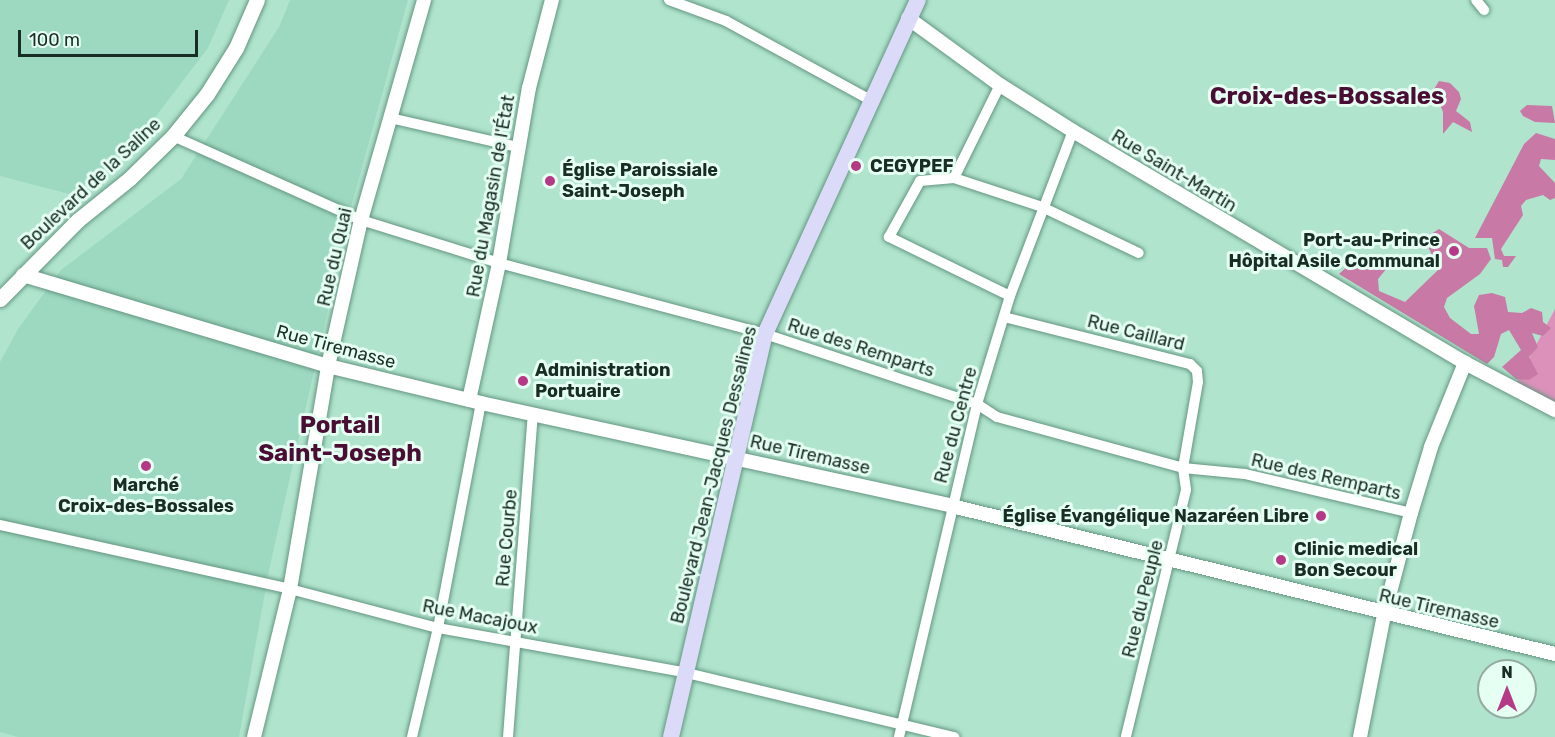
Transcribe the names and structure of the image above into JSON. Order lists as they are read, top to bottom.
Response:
{
  "streets": {
    "main road": ["Boulevard de la Saline", "Boulevard Jean-Jacques Dessalines"],
    "street": [
      "Rue Saint-Martin",
      "Rue du Magasin de l'État",
      "Rue du Quai",
      "Rue Caillard",
      "Rue Tiremasse",
      "Rue des Remparts",
      "Rue du Centre",
      "Rue Courbe",
      "Rue du Peuple",
      "Rue Macajoux"
    ]
  },
  "crossings": [
    ["Rue Saint-Martin", "Rue du Centre"],
    ["Rue Saint-Martin", "Boulevard Jean-Jacques Dessalines"],
    ["Boulevard de la Saline", "Rue Tiremasse"],
    ["Boulevard de la Saline", "Rue des Remparts"],
    ["Rue du Magasin de l'État", "Rue Tiremasse"],
    ["Rue du Magasin de l'État", "Rue des Remparts"],
    ["Rue du Quai", "Rue Tiremasse"],
    ["Rue du Quai", "Rue des Remparts"],
    ["Rue du Quai", "Rue Macajoux"],
    ["Rue Caillard", "Rue des Remparts"],
    ["Rue Caillard", "Rue du Centre"],
    ["Rue Caillard", "Rue du Peuple"],
    ["Rue Tiremasse", "Rue du Centre"],
    ["Rue Tiremasse", "Boulevard Jean-Jacques Dessalines"],
    ["Rue Tiremasse", "Rue Courbe"],
    ["Rue Tiremasse", "Rue du Peuple"],
    ["Rue des Remparts", "Rue du Centre"],
    ["Rue des Remparts", "Boulevard Jean-Jacques Dessalines"],
    ["Rue des Remparts", "Rue du Peuple"],
    ["Rue du Centre", "Rue Macajoux"],
    ["Boulevard Jean-Jacques Dessalines", "Rue Macajoux"],
    ["Rue Courbe", "Rue Macajoux"]
  ],
  "districts": ["Croix-des-Bossales", "Portail Saint-Joseph"],
  "places": [
    "CEGYPEF",
    "Église Paroissiale Saint-Joseph",
    "Port-au-Prince Hôpital Asile Communal",
    "Administration Portuaire",
    "Marché Croix-des-Bossales",
    "Église Évangélique Nazaréen Libre",
    "Clinic medical Bon Secour"
  ],
  "scale_bar": "100 m",
  "north": "top"
}
